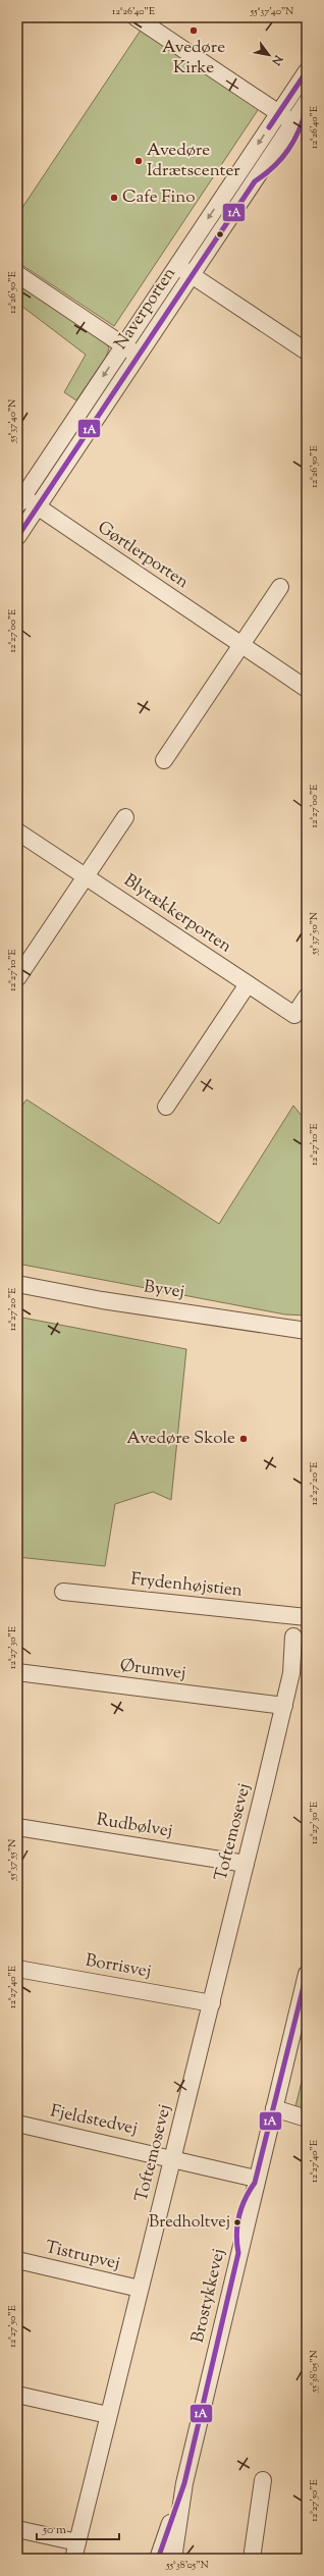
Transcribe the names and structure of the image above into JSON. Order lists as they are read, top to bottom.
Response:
{
  "streets": {
    "street": [
      "Naverporten",
      "Gørtlerporten",
      "Blytækkerporten",
      "Byvej",
      "Frydenhøjstien",
      "Ørumvej",
      "Rudbølvej",
      "Toftemosevej",
      "Borrisvej",
      "Fjeldstedvej",
      "Tistrupvej",
      "Brostykkevej"
    ]
  },
  "crossings": [
    ["Naverporten", "Gørtlerporten"],
    ["Ørumvej", "Toftemosevej"],
    ["Rudbølvej", "Toftemosevej"],
    ["Toftemosevej", "Borrisvej"],
    ["Toftemosevej", "Fjeldstedvej"],
    ["Toftemosevej", "Tistrupvej"],
    ["Fjeldstedvej", "Brostykkevej"]
  ],
  "places": [
    "Avedøre Kirke",
    "Avedøre Idrætscenter",
    "Cafe Fino",
    "Avedøre Skole",
    "Bredholtvej"
  ],
  "lines": ["transit line 1A"],
  "scale_bar": "50 m",
  "north": "bottom right",
  "coordinates": [
    "12°26'40\"E",
    "55°37'40\"N",
    "12°26'50\"E",
    "12°27'00\"E",
    "55°37'50\"N",
    "12°27'10\"E",
    "12°27'20\"E",
    "12°27'30\"E",
    "55°37'55\"N",
    "12°27'40\"E",
    "12°27'50\"E",
    "55°38'05\"N"
  ]
}
